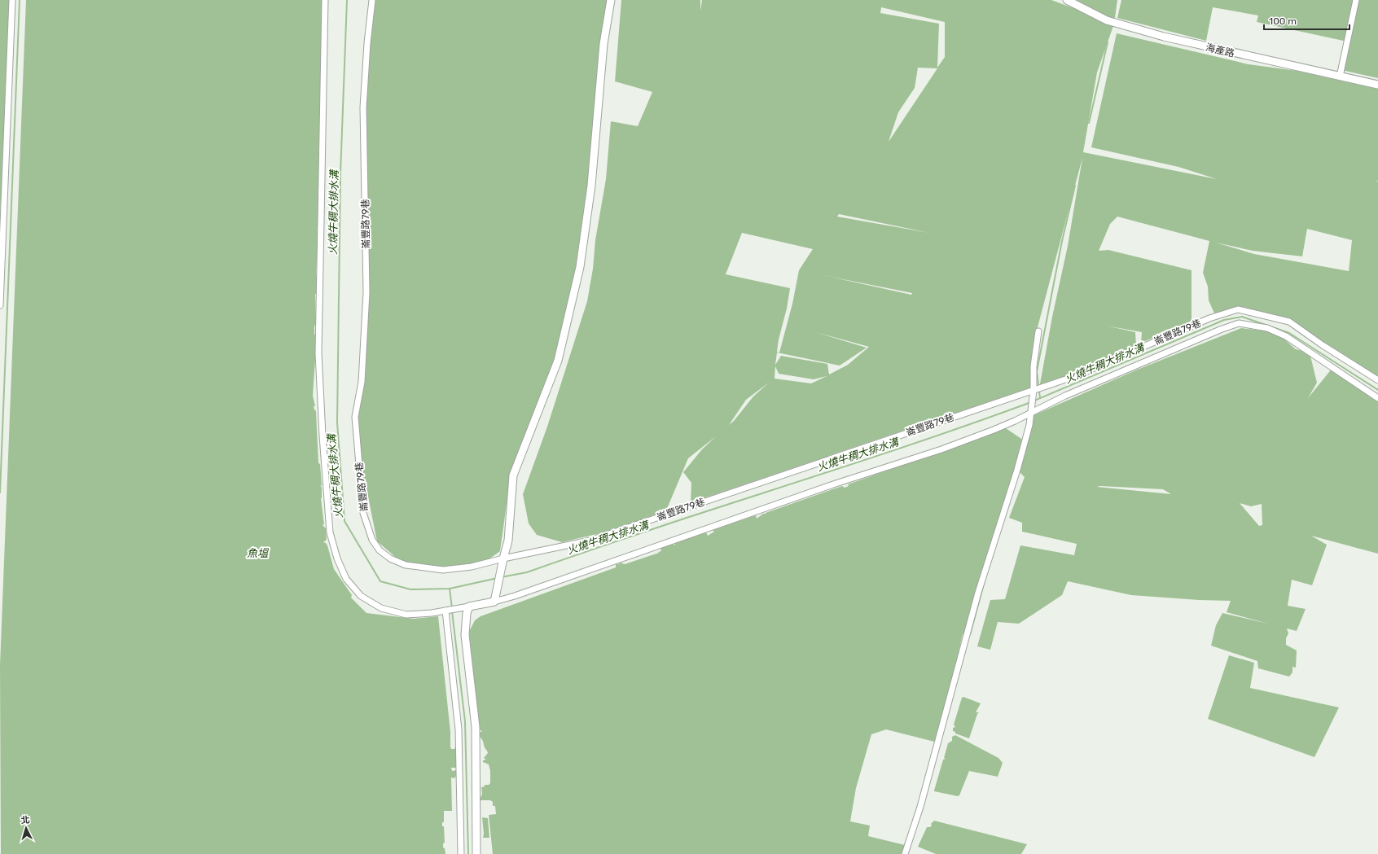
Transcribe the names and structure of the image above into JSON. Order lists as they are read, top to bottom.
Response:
{
  "streets": {
    "street": ["海產路", "崙豐路79巷"]
  },
  "water": ["火燒牛稠大排水溝", "魚塭"],
  "scale_bar": "100 m",
  "north": "top"
}
